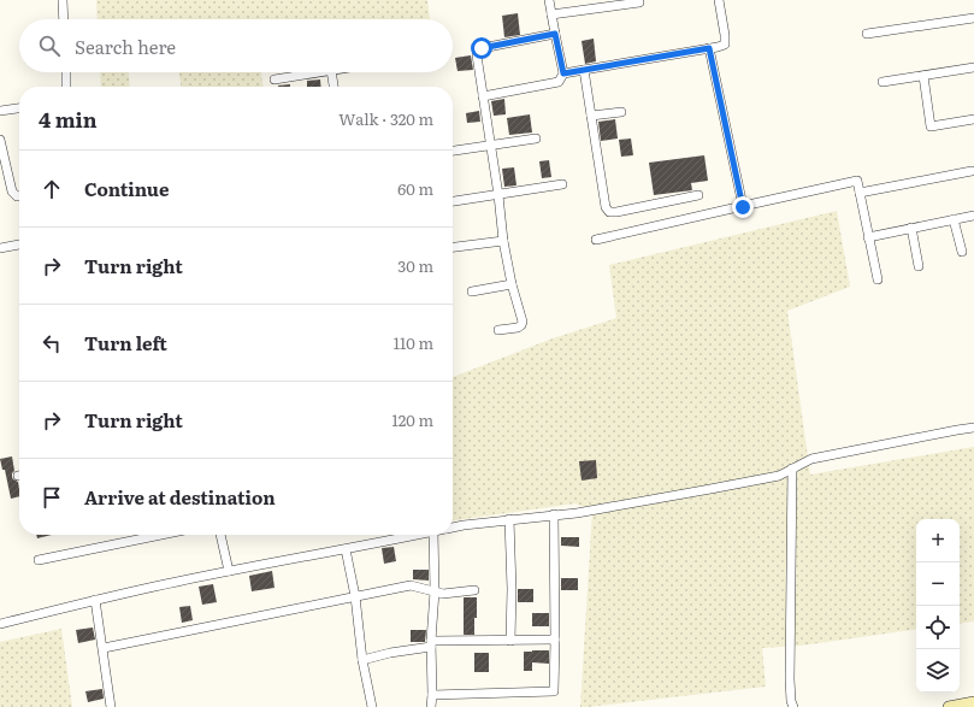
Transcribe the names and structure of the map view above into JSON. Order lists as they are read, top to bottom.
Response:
{
  "page": {
    "search": "Search here",
    "heading": ["4 min", "Walk · 320 m"],
    "list": [
      ["Continue", "60 m"],
      ["Turn right", "30 m"],
      ["Turn left", "110 m"],
      ["Turn right", "120 m"],
      "Arrive at destination"
    ],
    "map_buttons": ["+", "−"]
  }
}
